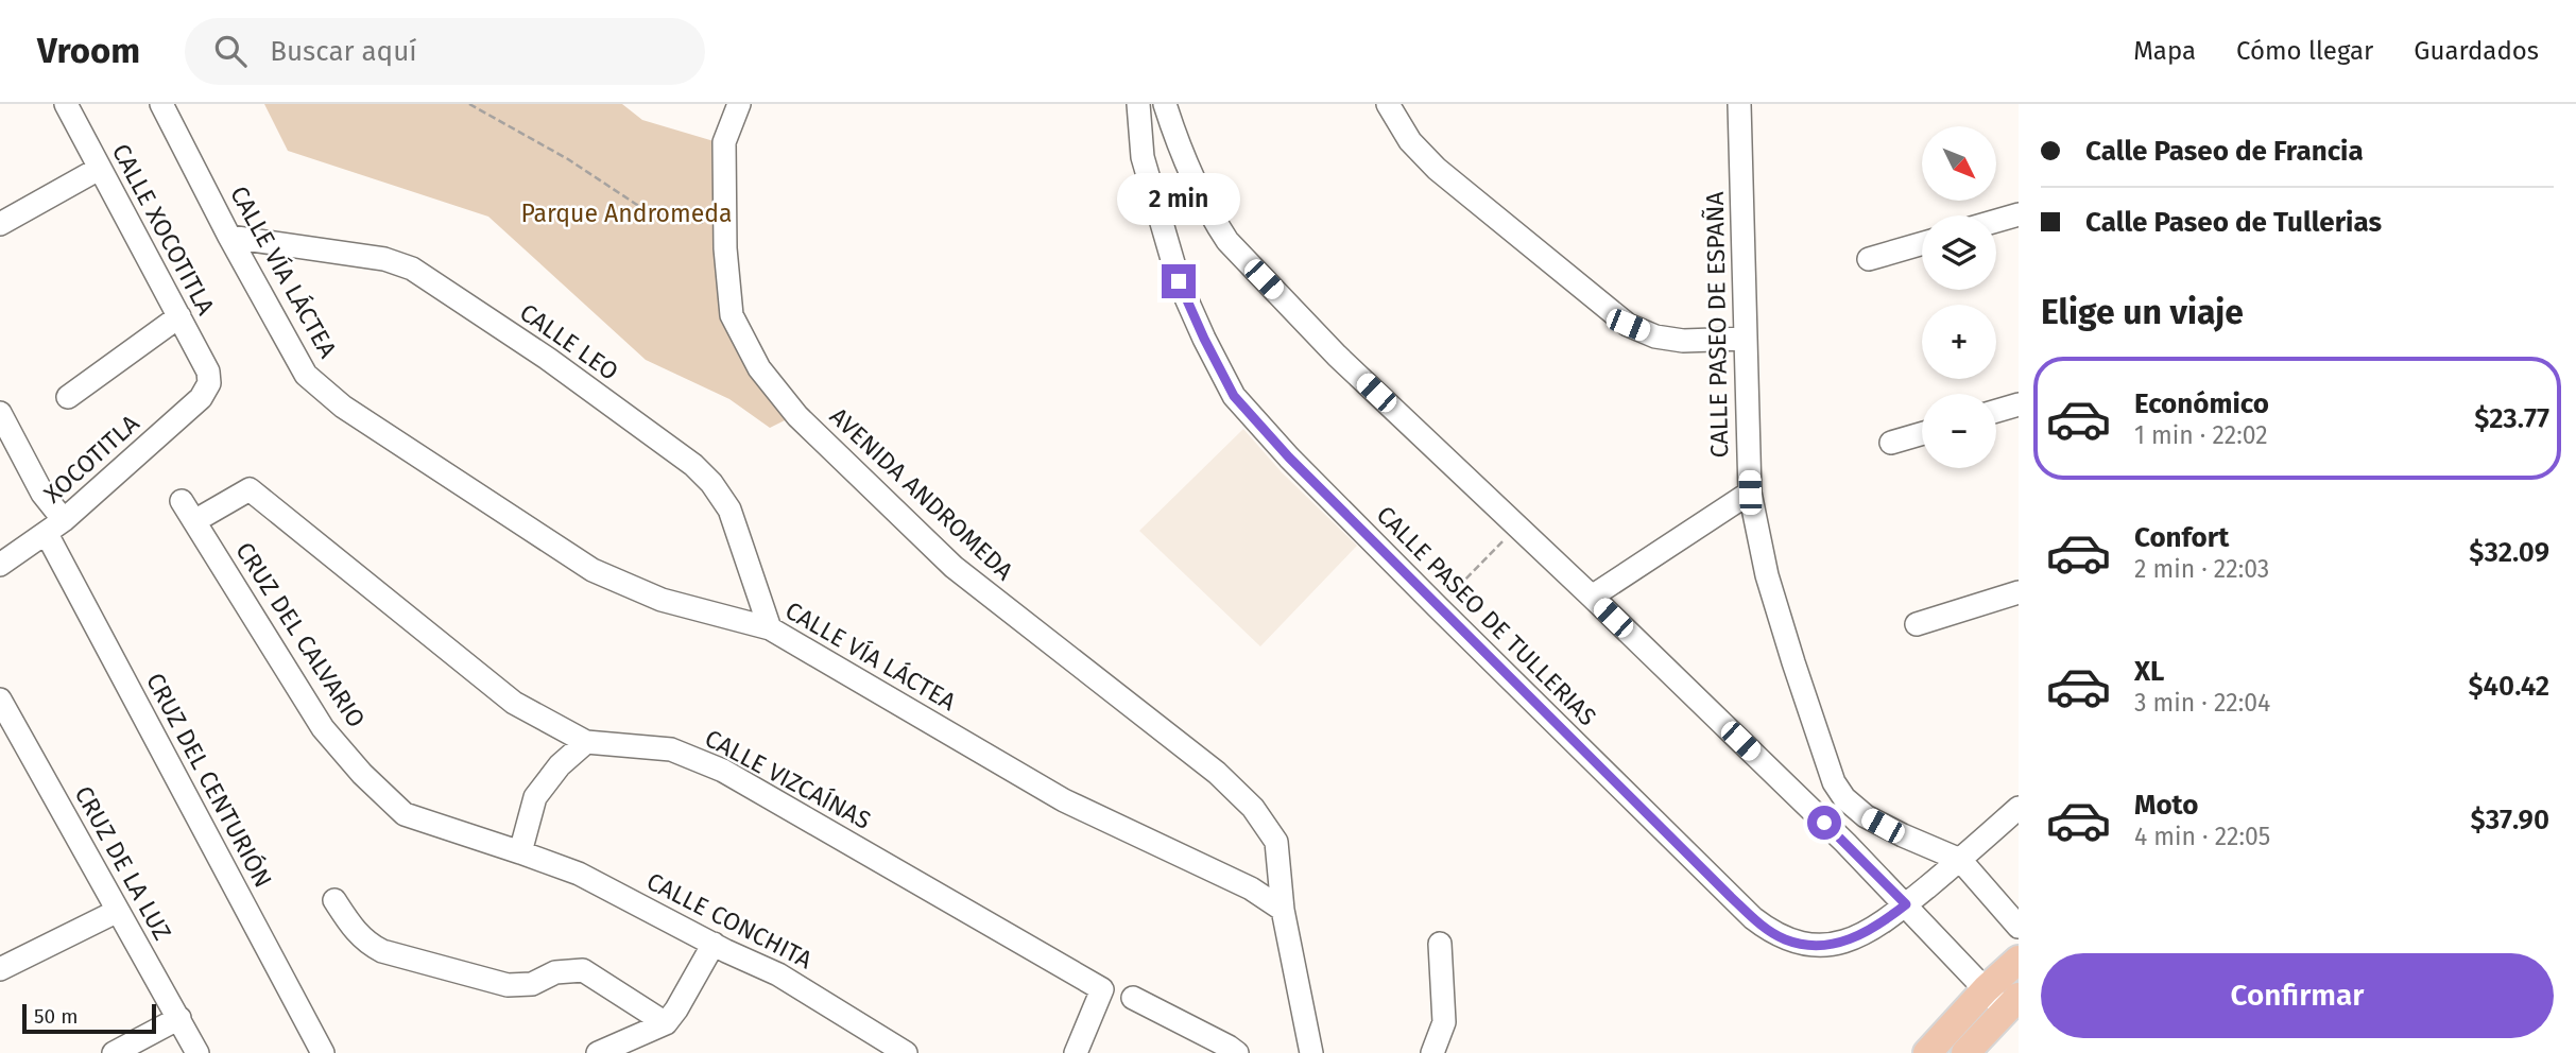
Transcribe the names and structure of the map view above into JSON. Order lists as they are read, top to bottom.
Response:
{
  "streets": {
    "street": [
      "CALLE XOCOTITLA",
      "CALLE VÍA LÁCTEA",
      "CALLE PASEO DE ESPAÑA",
      "CALLE LEO",
      "XOCOTITLA",
      "AVENIDA ANDROMEDA",
      "CALLE PASEO DE TULLERIAS",
      "CRUZ DEL CALVARIO",
      "CALLE VIZCAÍNAS",
      "CRUZ DEL CENTURIÓN",
      "CRUZ DE LA LUZ",
      "CALLE CONCHITA"
    ]
  },
  "crossings": [
    ["CALLE XOCOTITLA", "XOCOTITLA"],
    ["CALLE VÍA LÁCTEA", "CALLE LEO"],
    ["CALLE VÍA LÁCTEA", "AVENIDA ANDROMEDA"],
    ["CALLE PASEO DE ESPAÑA", "CALLE PASEO DE TULLERIAS"],
    ["XOCOTITLA", "CRUZ DEL CENTURIÓN"],
    ["CRUZ DEL CALVARIO", "CALLE VIZCAÍNAS"],
    ["CRUZ DEL CALVARIO", "CALLE CONCHITA"]
  ],
  "parks": ["Parque Andromeda"],
  "scale_bar": "50 m",
  "north": "bottom right",
  "page": {
    "header": "Vroom",
    "search": "Buscar aquí",
    "nav": ["Mapa", "Cómo llegar", "Guardados"],
    "banner": ["Calle Paseo de Francia", "Calle Paseo de Tullerias"],
    "map_buttons": ["+", "−"],
    "bubble": "2 min",
    "heading": "Elige un viaje",
    "list": [
      {
        "name": "Económico",
        "note": "1 min · 22:02",
        "value": "$23.77"
      },
      {
        "name": "Confort",
        "note": "2 min · 22:03",
        "value": "$32.09"
      },
      {
        "name": "XL",
        "note": "3 min · 22:04",
        "value": "$40.42"
      },
      {
        "name": "Moto",
        "note": "4 min · 22:05",
        "value": "$37.90"
      }
    ],
    "buttons": "Confirmar",
    "scale": "50 m"
  }
}
